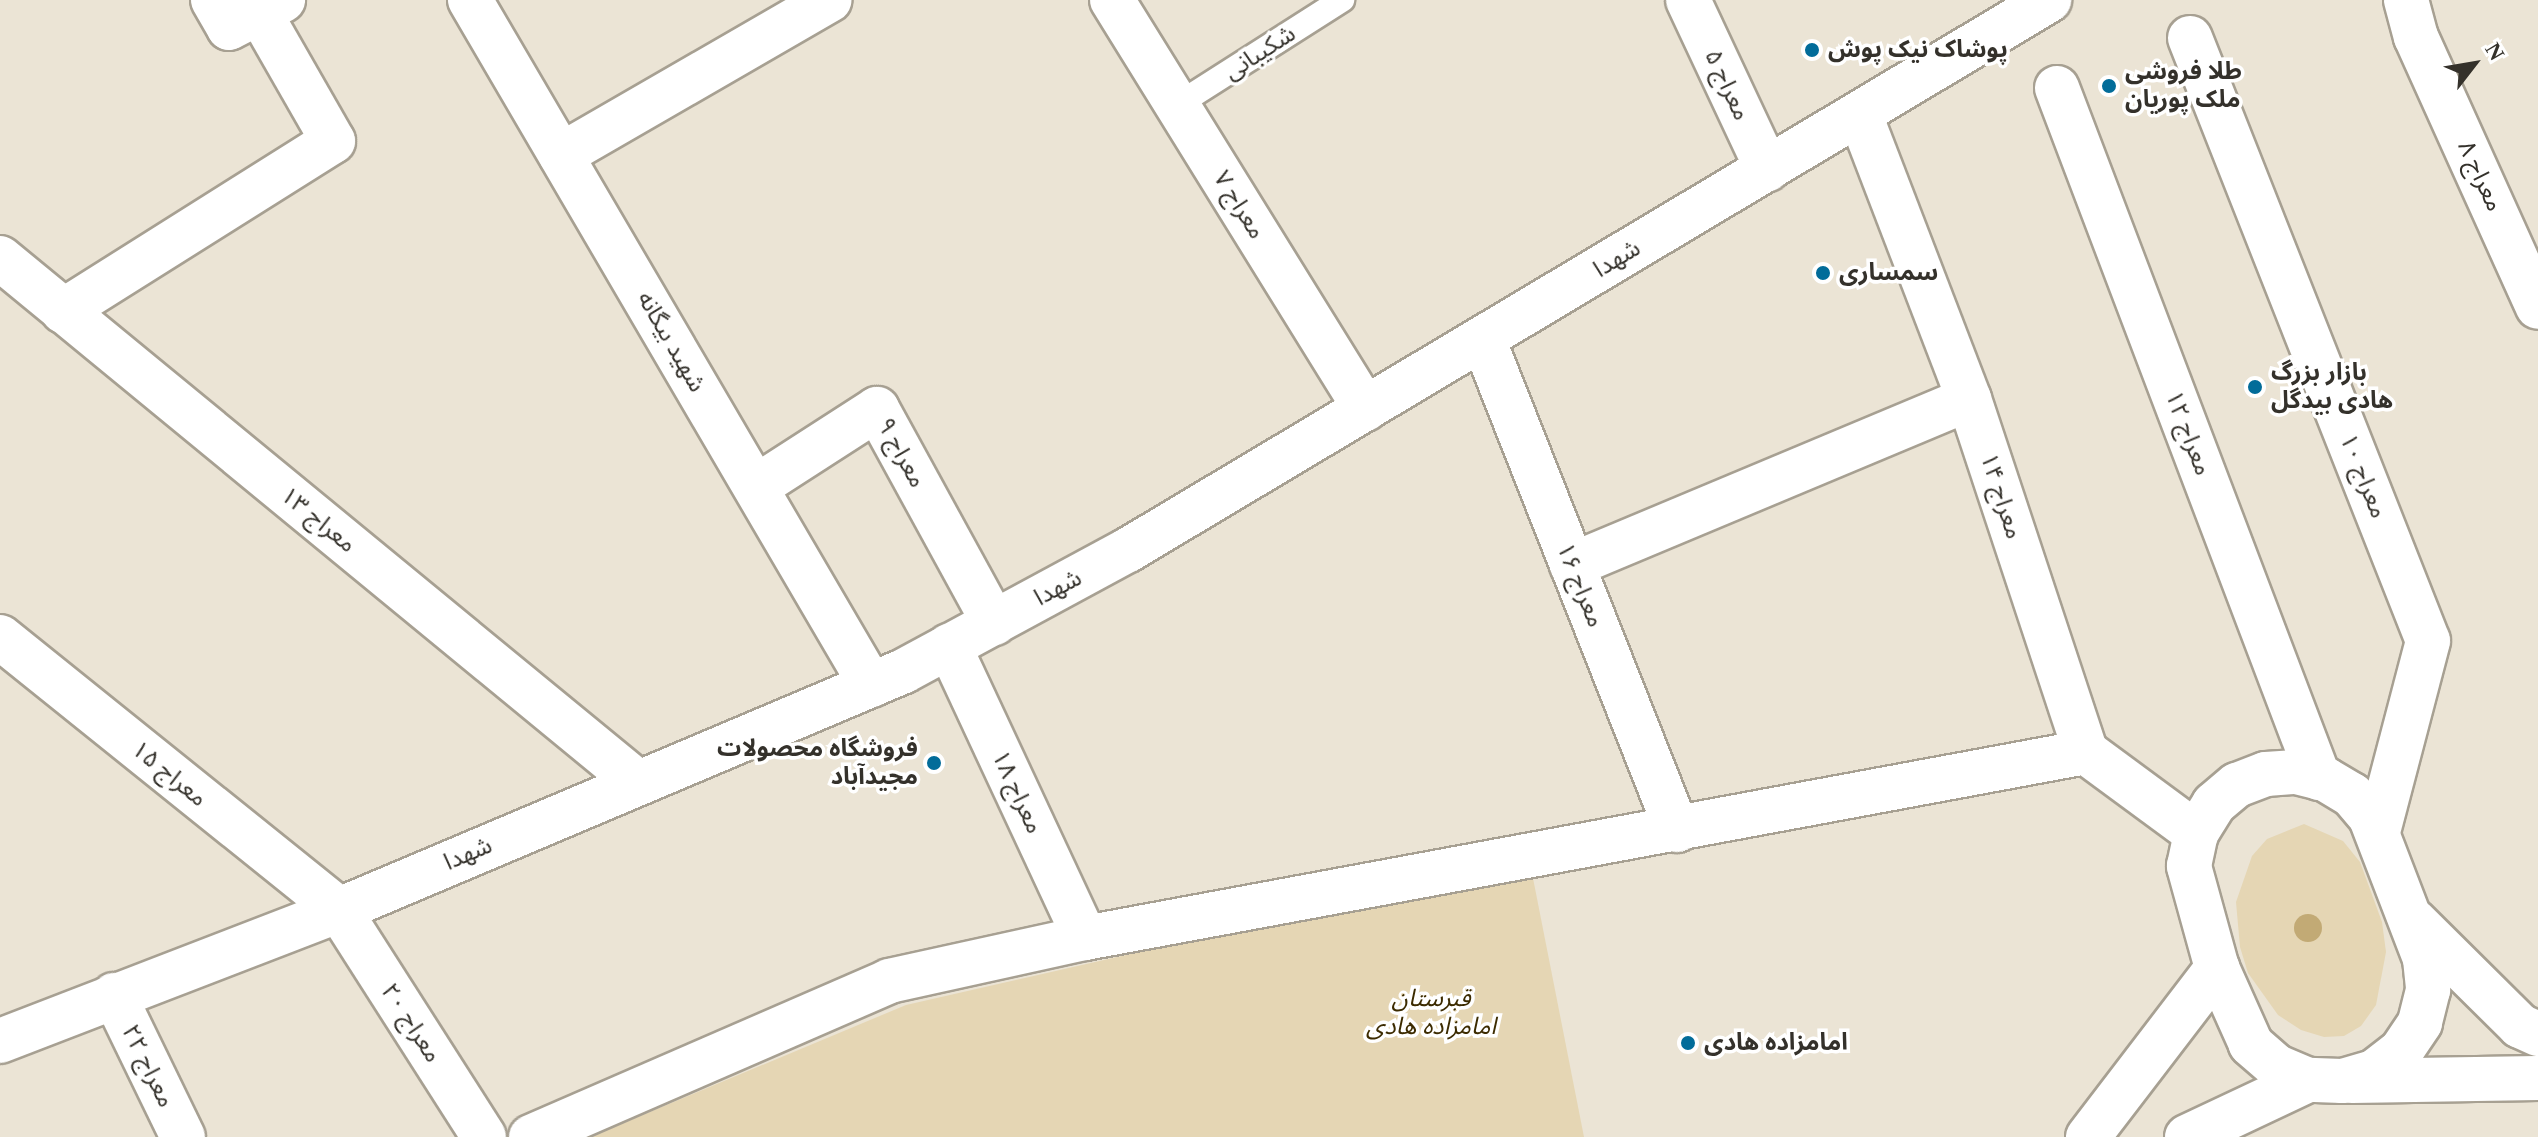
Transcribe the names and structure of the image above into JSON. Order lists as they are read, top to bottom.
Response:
{
  "streets": {
    "street": [
      "معراج ۵",
      "معراج ۸",
      "معراج ۷",
      "شهدا",
      "شهید بیگانه",
      "معراج ۱۲",
      "معراج ۹",
      "معراج ۱۰",
      "معراج ۱۴",
      "معراج ۱۳",
      "معراج ۱۶",
      "معراج ۱۵",
      "معراج ۱۸",
      "معراج ۲۰",
      "معراج ۲۲"
    ],
    "lane": ["شکیبانی"]
  },
  "crossings": [
    ["شکیبانی", "معراج ۷"],
    ["معراج ۵", "شهدا"],
    ["معراج ۷", "شهدا"],
    ["شهدا", "شهید بیگانه"],
    ["شهدا", "معراج ۹"],
    ["شهدا", "معراج ۱۴"],
    ["شهدا", "معراج ۱۳"],
    ["شهدا", "معراج ۱۶"],
    ["شهدا", "معراج ۱۵"],
    ["شهدا", "معراج ۱۸"],
    ["شهدا", "معراج ۲۰"],
    ["شهدا", "معراج ۲۲"],
    ["شهید بیگانه", "معراج ۹"],
    ["معراج ۱۲", "معراج ۱۰"],
    ["معراج ۱۵", "معراج ۲۰"]
  ],
  "parks": ["قبرستان امامزاده هادی"],
  "places": [
    "پوشاک نیک پوش",
    "طلا فروشی ملک پوریان",
    "سمساری",
    "بازار بزرگ هادی بیدگل",
    "فروشگاه محصولات مجیدآباد",
    "امامزاده هادی"
  ],
  "north": "top right"
}
